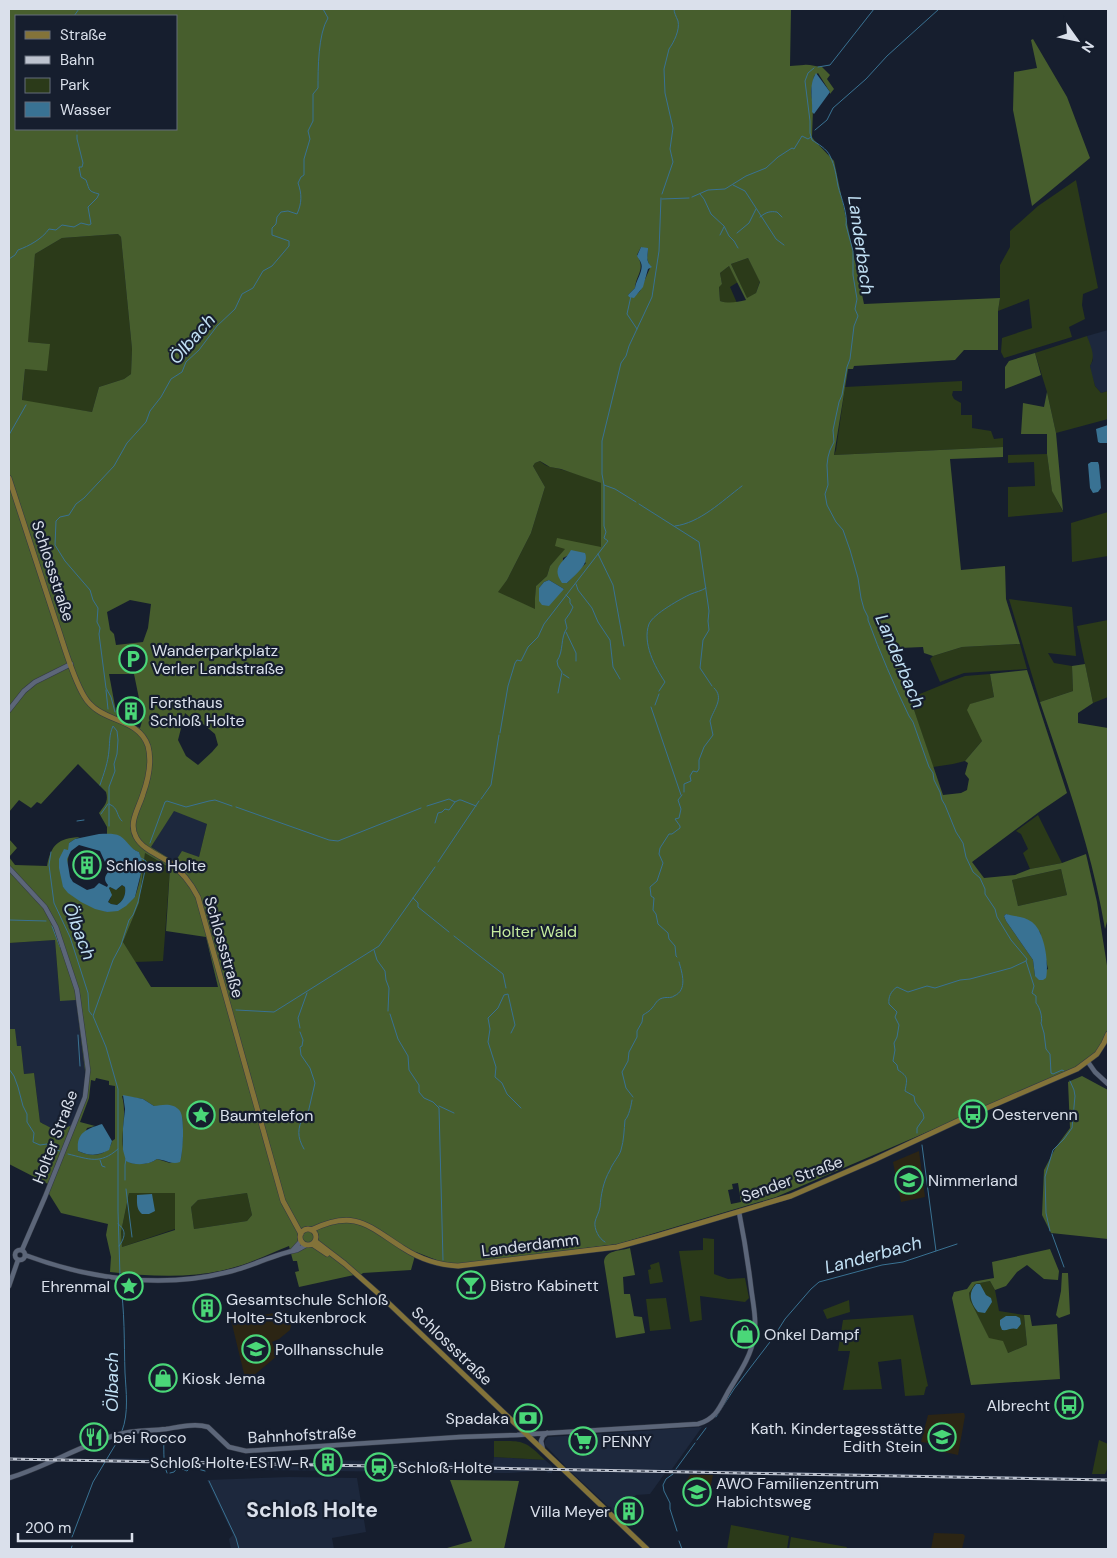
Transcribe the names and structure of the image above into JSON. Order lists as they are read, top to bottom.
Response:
{
  "streets": {
    "main road": ["Schlossstraße", "Sender Straße", "Landerdamm"],
    "street": ["Holter Straße", "Bahnhofstraße"]
  },
  "crossings": [
    ["Schlossstraße", "Sender Straße"],
    ["Schlossstraße", "Bahnhofstraße"],
    ["Sender Straße", "Landerdamm"],
    ["Sender Straße", "Bahnhofstraße"]
  ],
  "districts": ["Schloß Holte"],
  "water": ["Landerbach", "Ölbach"],
  "parks": ["Holter Wald"],
  "places": {
    "parking": ["Wanderparkplatz Verler Landstraße"],
    "building": [
      "Forsthaus Schloß Holte",
      "Schloss Holte",
      "Gesamtschule Schloß Holte-Stukenbrock",
      "Schloß Holte ESTW-R",
      "Villa Meyer"
    ],
    "bus stop": ["Oestervenn", "Albrecht"],
    "place": ["Baumtelefon", "Ehrenmal"],
    "school or university": [
      "Nimmerland",
      "Pollhansschule",
      "Kath. Kindertagesstätte Edith Stein",
      "AWO Familienzentrum Habichtsweg"
    ],
    "bar": ["Bistro Kabinett"],
    "shop": ["Onkel Dampf", "Kiosk Jema"],
    "bank": ["Spadaka"],
    "restaurant": ["bei Rocco"],
    "supermarket": ["PENNY"],
    "station": ["Schloß Holte"]
  },
  "legend": [
    "Straße",
    "Bahn",
    "Park",
    "Wasser"
  ],
  "scale_bar": "200 m",
  "north": "bottom right"
}
